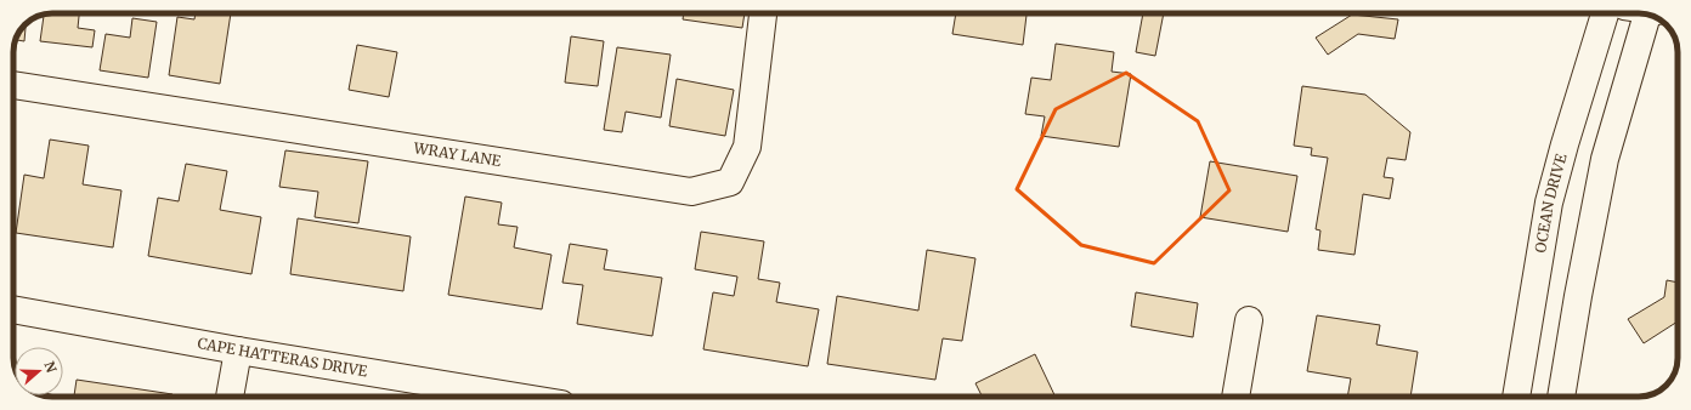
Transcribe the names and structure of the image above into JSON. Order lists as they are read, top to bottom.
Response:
{
  "streets": {
    "street": ["WRAY LANE", "OCEAN DRIVE", "CAPE HATTERAS DRIVE"]
  },
  "north": "right"
}
